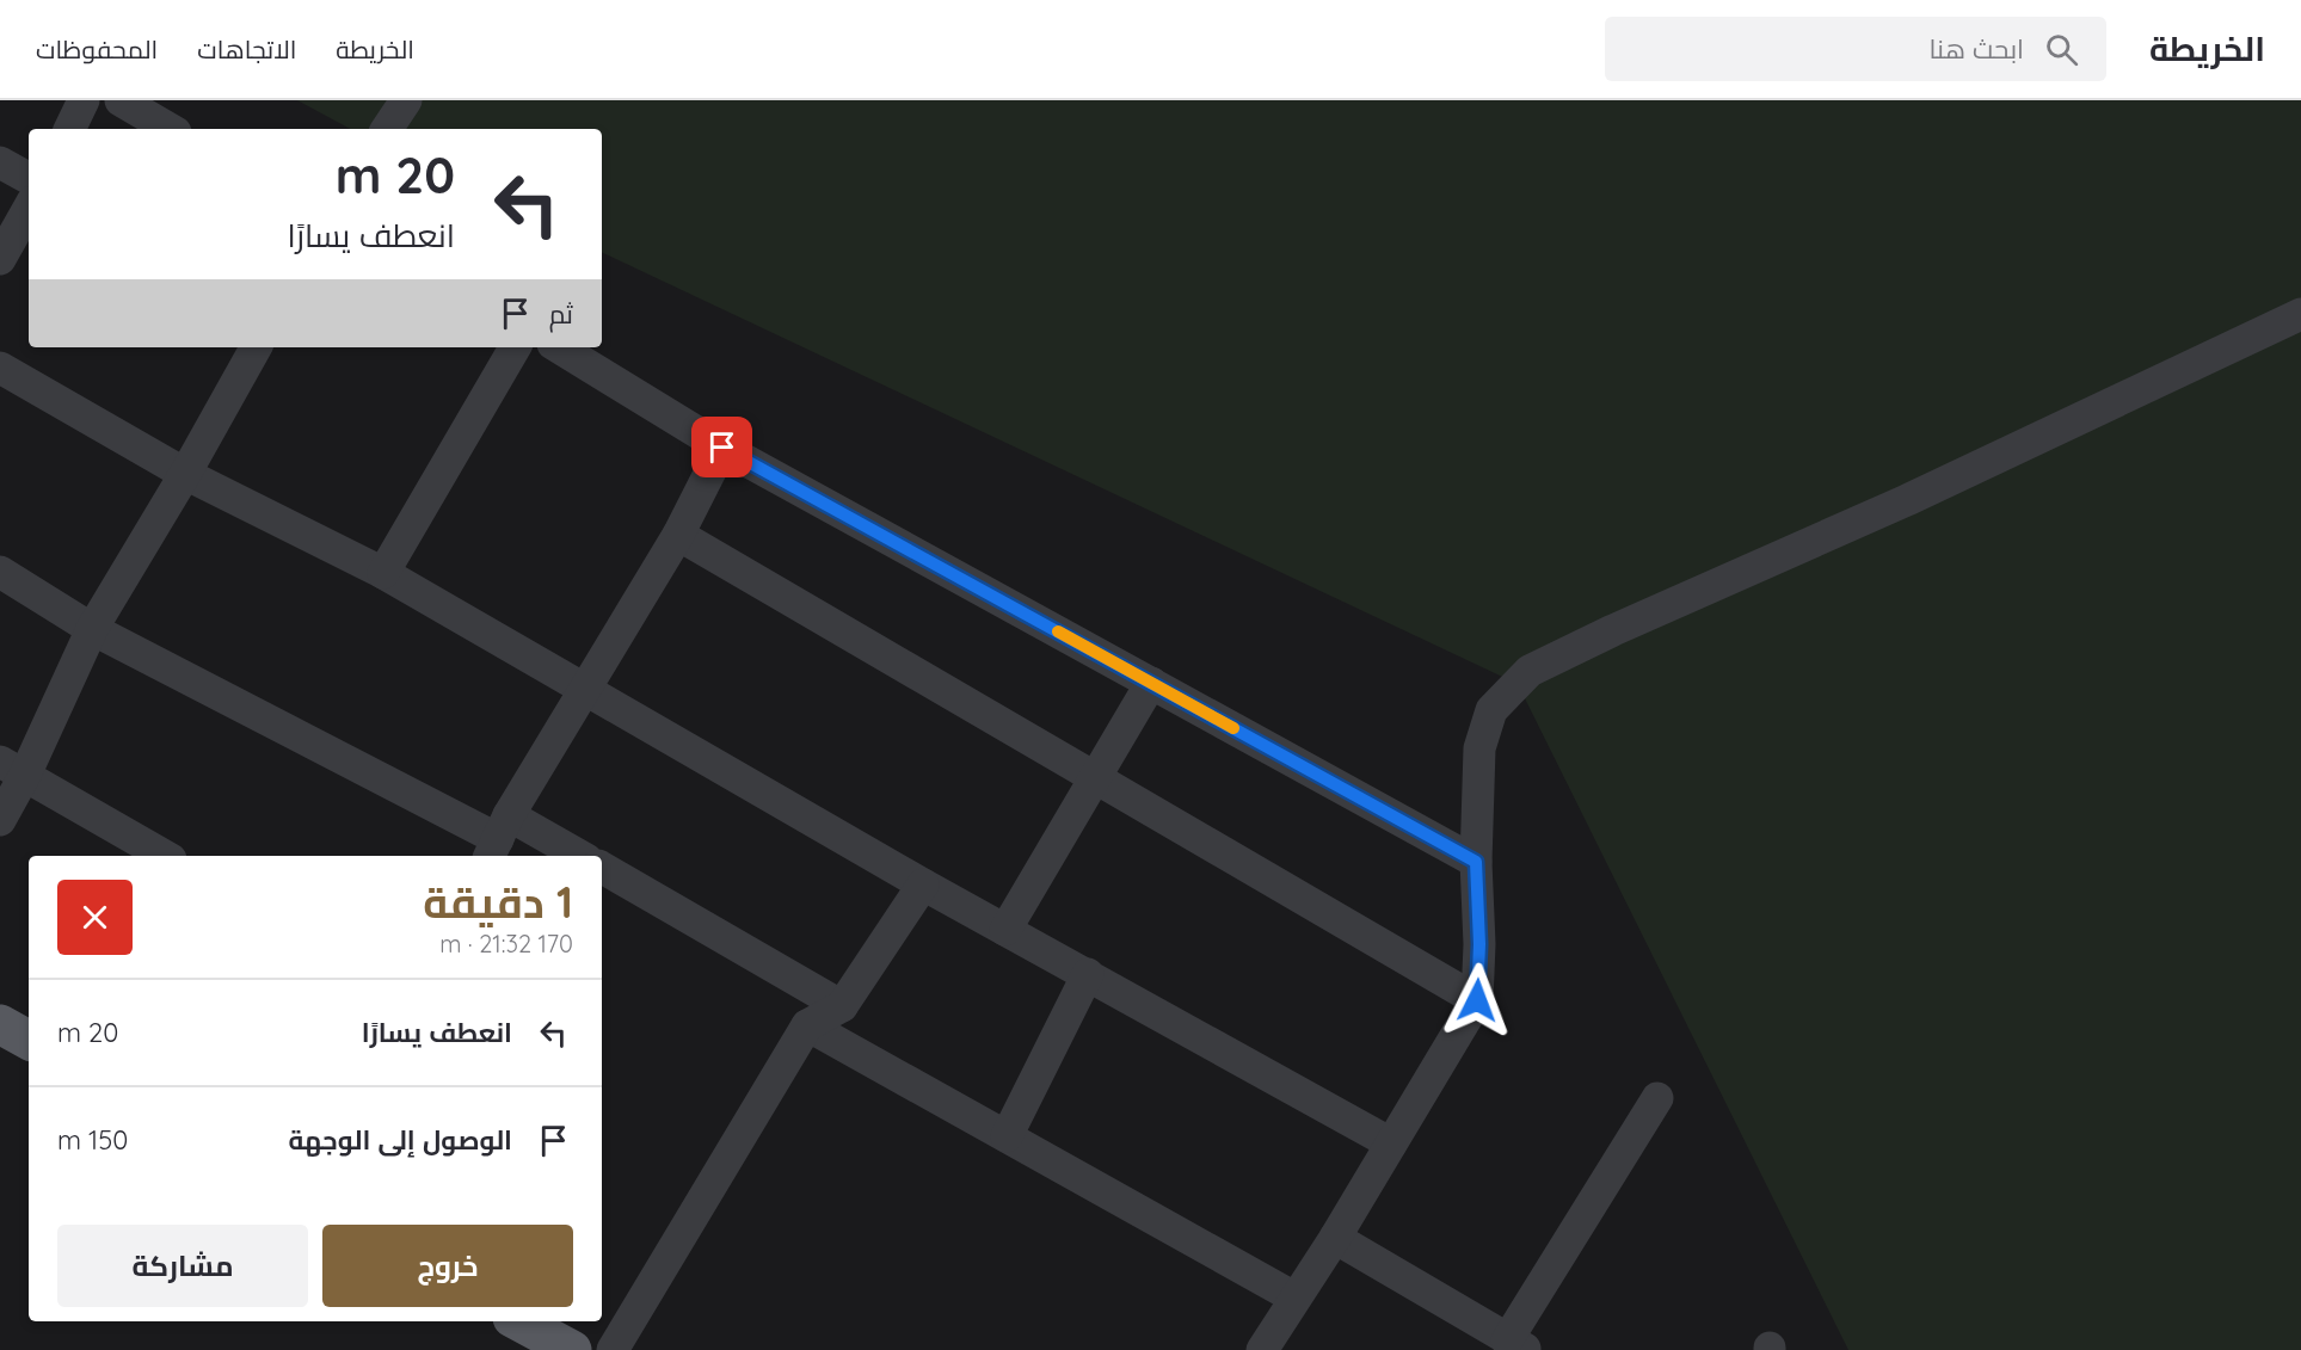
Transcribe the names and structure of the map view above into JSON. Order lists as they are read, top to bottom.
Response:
{
  "page": {
    "header": "الخريطة",
    "search": "ابحث هنا",
    "nav": ["الخريطة", "الاتجاهات", "المحفوظات"],
    "turn": ["20 m", "انعطف يسارًا"],
    "then": "ثم",
    "heading": ["1 دقيقة", "170 m · 21:32"],
    "list": [
      {
        "name": "انعطف يسارًا",
        "value": "20 m"
      },
      {
        "name": "الوصول إلى الوجهة",
        "value": "150 m"
      }
    ],
    "buttons": ["خروج", "مشاركة"]
  }
}
